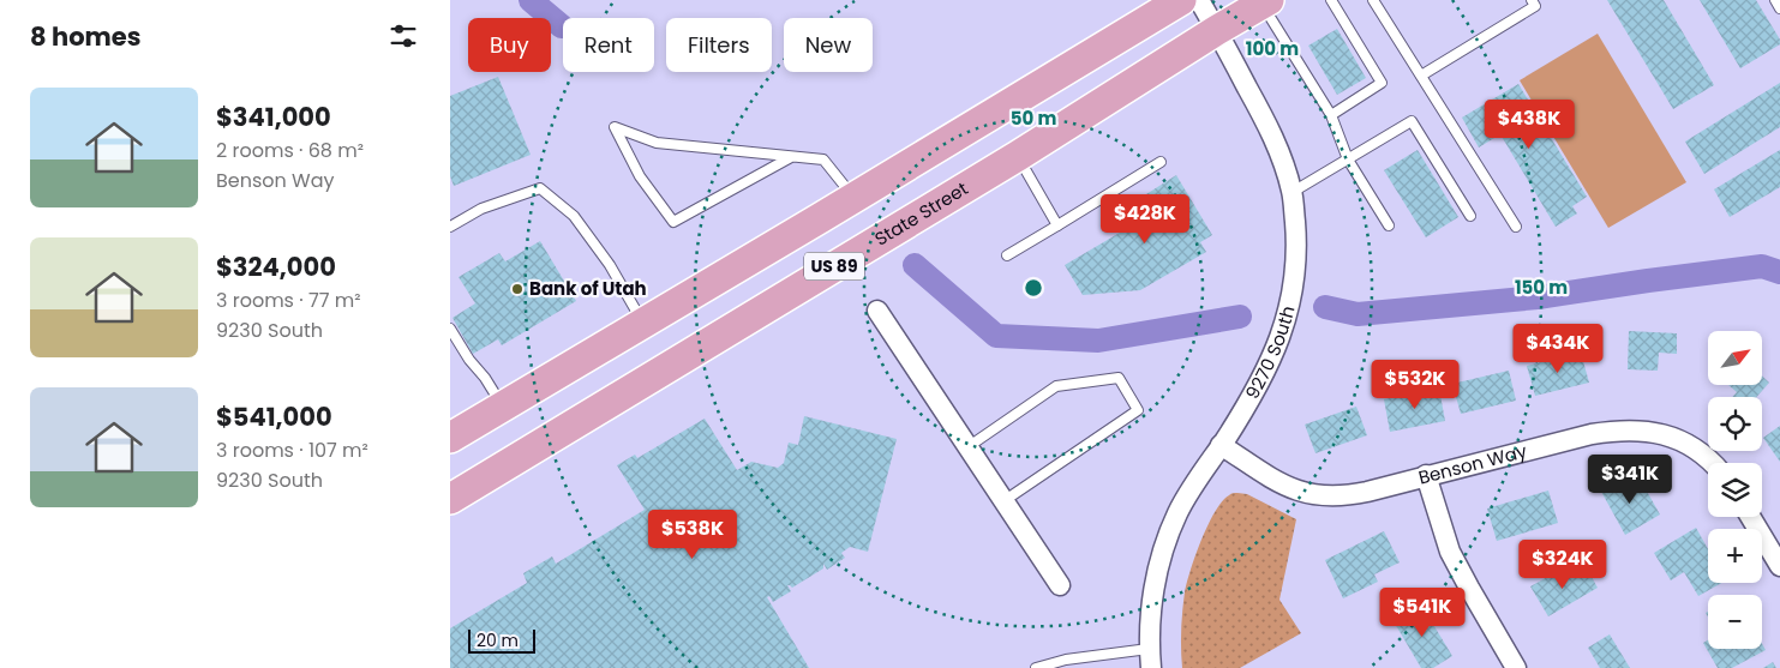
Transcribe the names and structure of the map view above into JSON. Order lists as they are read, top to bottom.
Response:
{
  "streets": {
    "main road": ["State Street", "US 89"],
    "street": ["9270 South", "Benson Way"]
  },
  "crossings": [
    ["State Street", "9270 South"],
    ["9270 South", "Benson Way"]
  ],
  "places": ["Bank of Utah"],
  "scale_bar": "20 m",
  "north": "top right",
  "page": {
    "heading": "8 homes",
    "chip": [
      "Buy",
      "Rent",
      "Filters",
      "New"
    ],
    "list": [
      {
        "name": "$341,000",
        "note": "2 rooms · 68 m² · Benson Way"
      },
      {
        "name": "$324,000",
        "note": "3 rooms · 77 m² · 9230 South"
      },
      {
        "name": "$541,000",
        "note": "3 rooms · 107 m² · 9230 South"
      }
    ],
    "price": [
      "$438K",
      "$428K",
      "$434K",
      "$532K",
      "$341K",
      "$538K",
      "$324K",
      "$541K"
    ],
    "map_buttons": ["+", "−"],
    "scale": "20 m"
  },
  "rings": ["100 m", "50 m", "150 m"]
}
